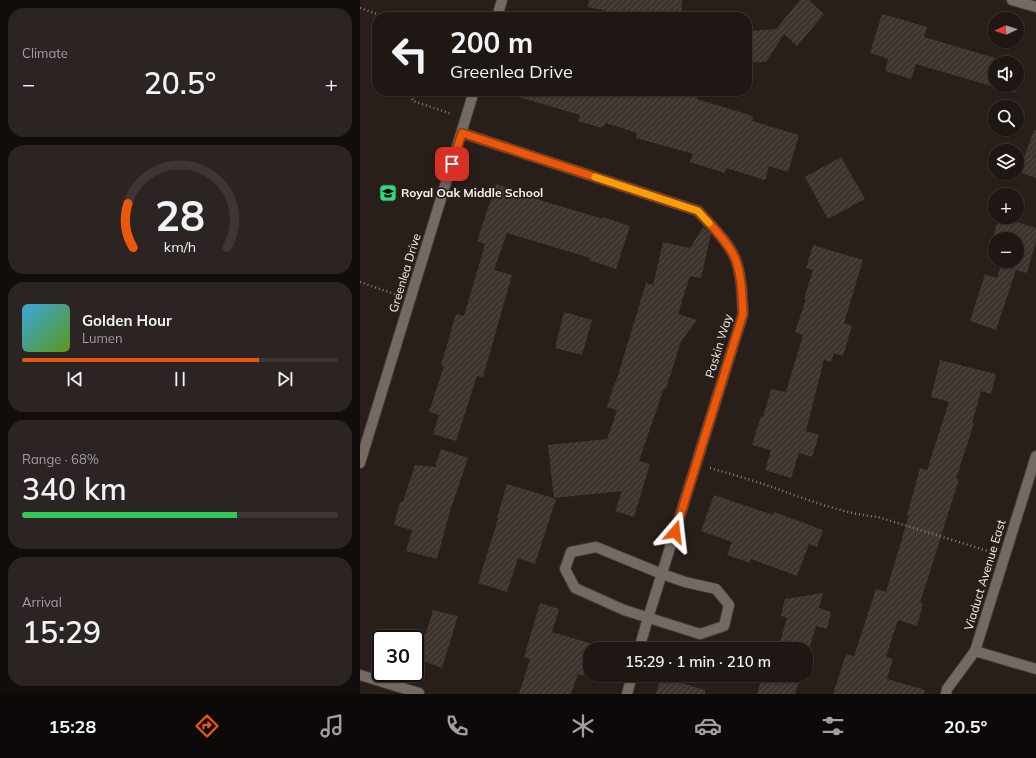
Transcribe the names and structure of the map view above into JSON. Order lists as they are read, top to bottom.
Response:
{
  "streets": {
    "street": ["Greenlea Drive", "Paskin Way", "Viaduct Avenue East"]
  },
  "crossings": [
    ["Greenlea Drive", "Paskin Way"]
  ],
  "places": {
    "school or university": ["Royal Oak Middle School"]
  },
  "north": "left",
  "page": {
    "tile": [
      "Climate",
      ["Range · 68%", "340 km"],
      ["Arrival", "15:29"]
    ],
    "map_buttons": ["+", "−"],
    "turn": ["200 m", "Greenlea Drive"],
    "heat": ["−", "20.5°", "+"],
    "song": ["Golden Hour", "Lumen"],
    "limit": "30",
    "trip": "15:29 · 1 min · 210 m",
    "tabs": ["15:28", "20.5°"],
    "gauge": ["28", "km/h"]
  }
}
